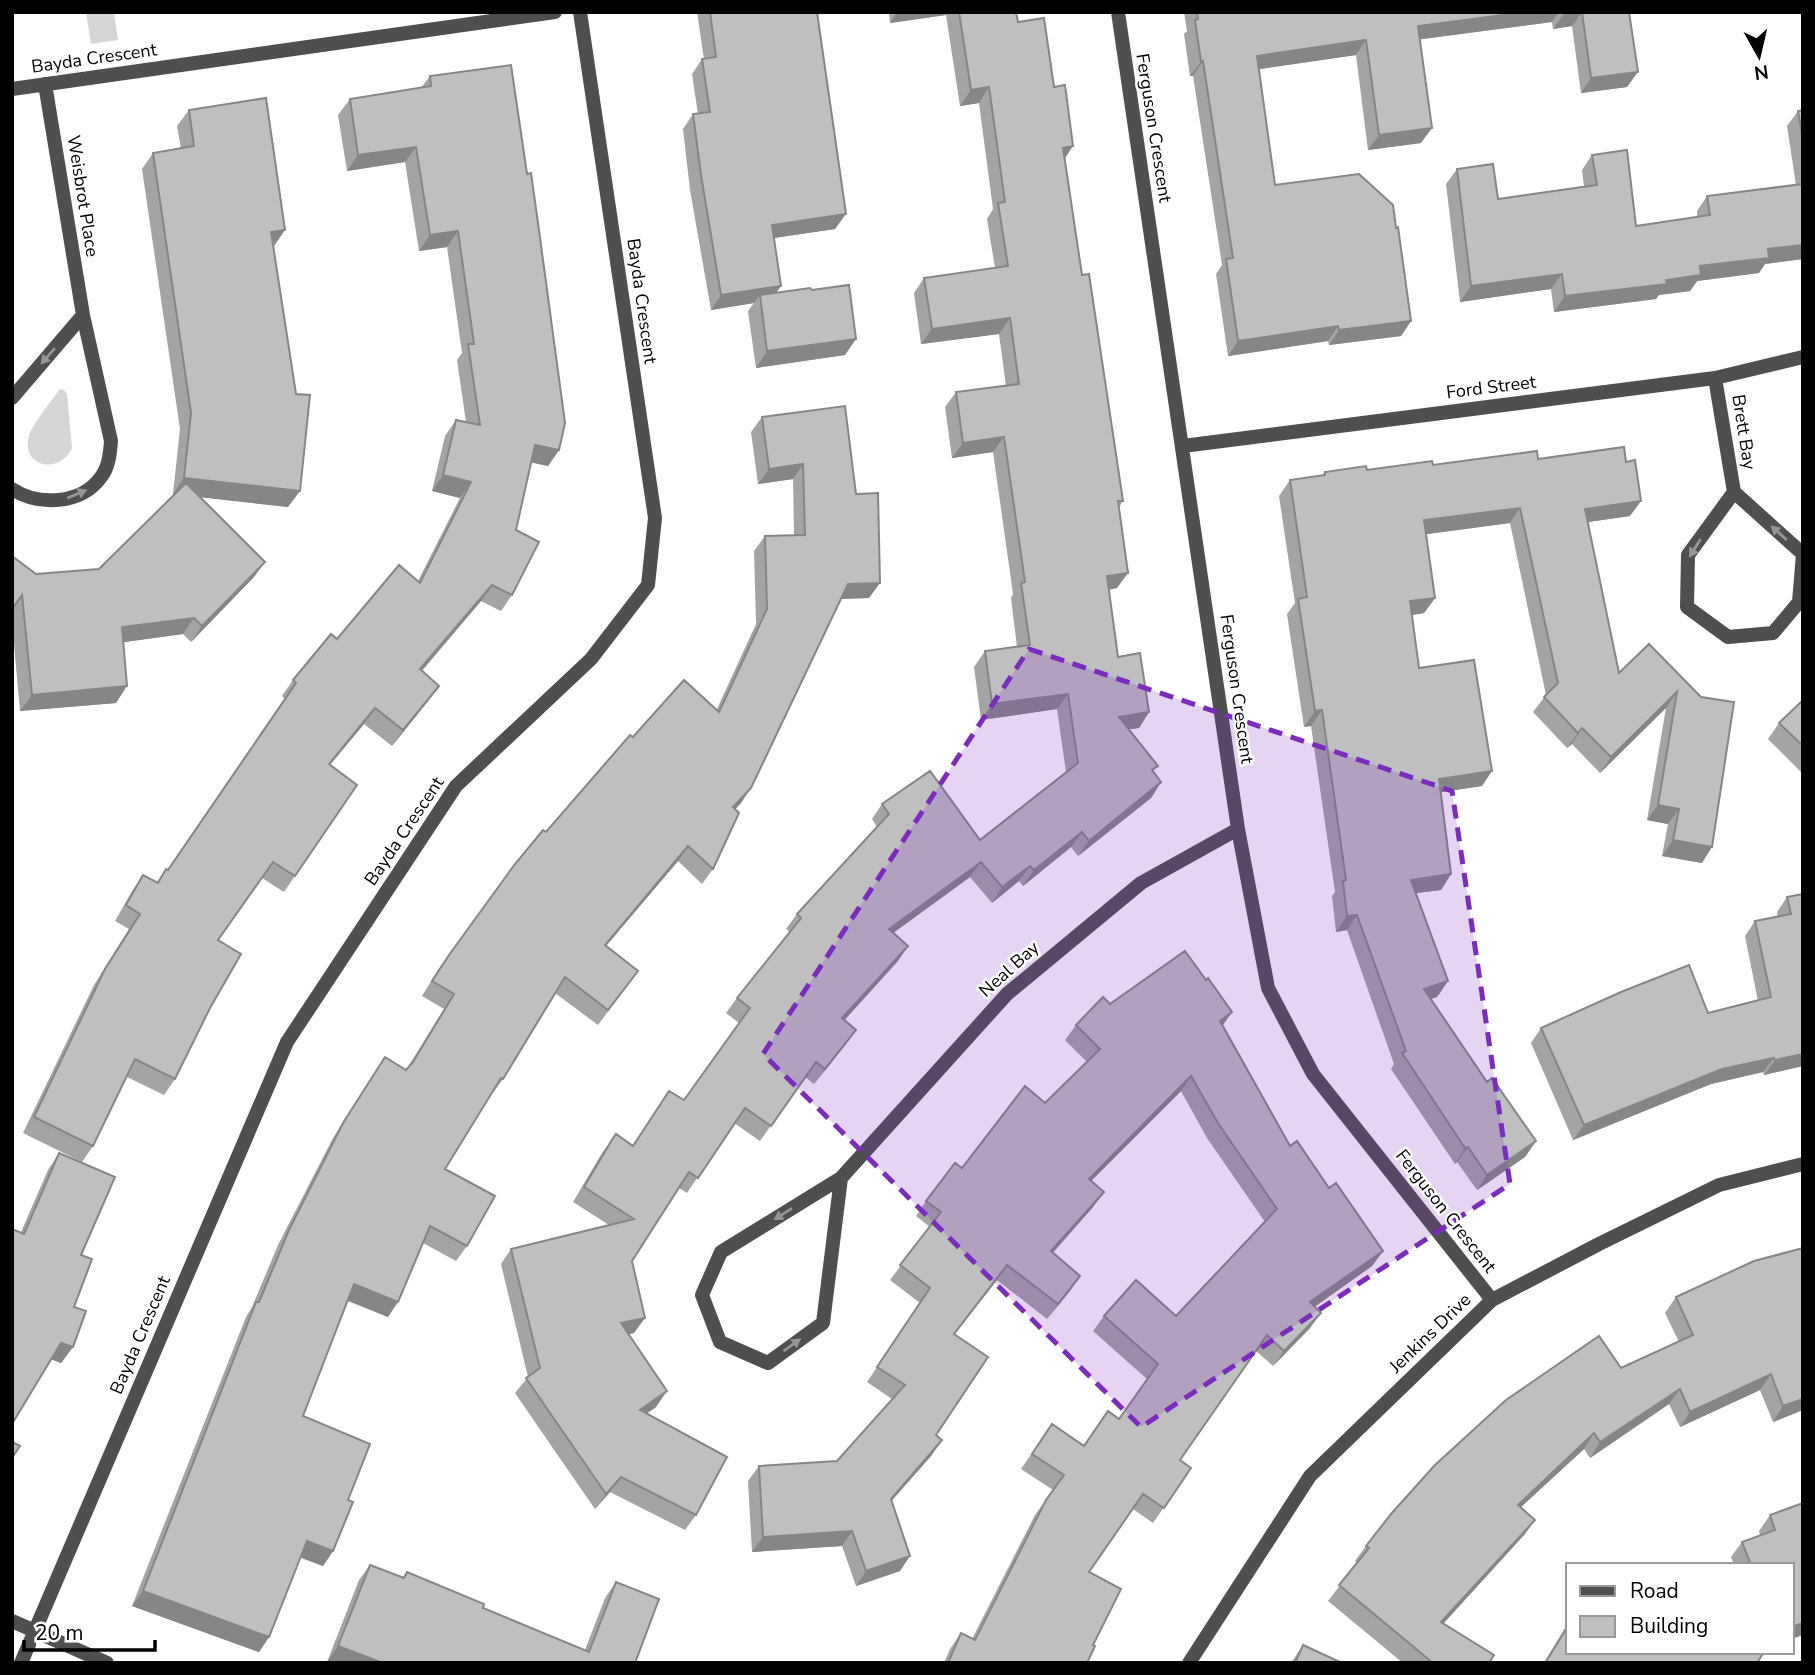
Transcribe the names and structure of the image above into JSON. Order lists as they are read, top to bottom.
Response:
{
  "streets": {
    "street": [
      "Bayda Crescent",
      "Ferguson Crescent",
      "Weisbrot Place",
      "Ford Street",
      "Brett Bay",
      "Neal Bay",
      "Jenkins Drive"
    ]
  },
  "crossings": [
    ["Bayda Crescent", "Weisbrot Place"],
    ["Ferguson Crescent", "Ford Street"],
    ["Ferguson Crescent", "Neal Bay"],
    ["Ferguson Crescent", "Jenkins Drive"],
    ["Ford Street", "Brett Bay"]
  ],
  "legend": ["Road", "Building"],
  "scale_bar": "20 m",
  "north": "bottom"
}
